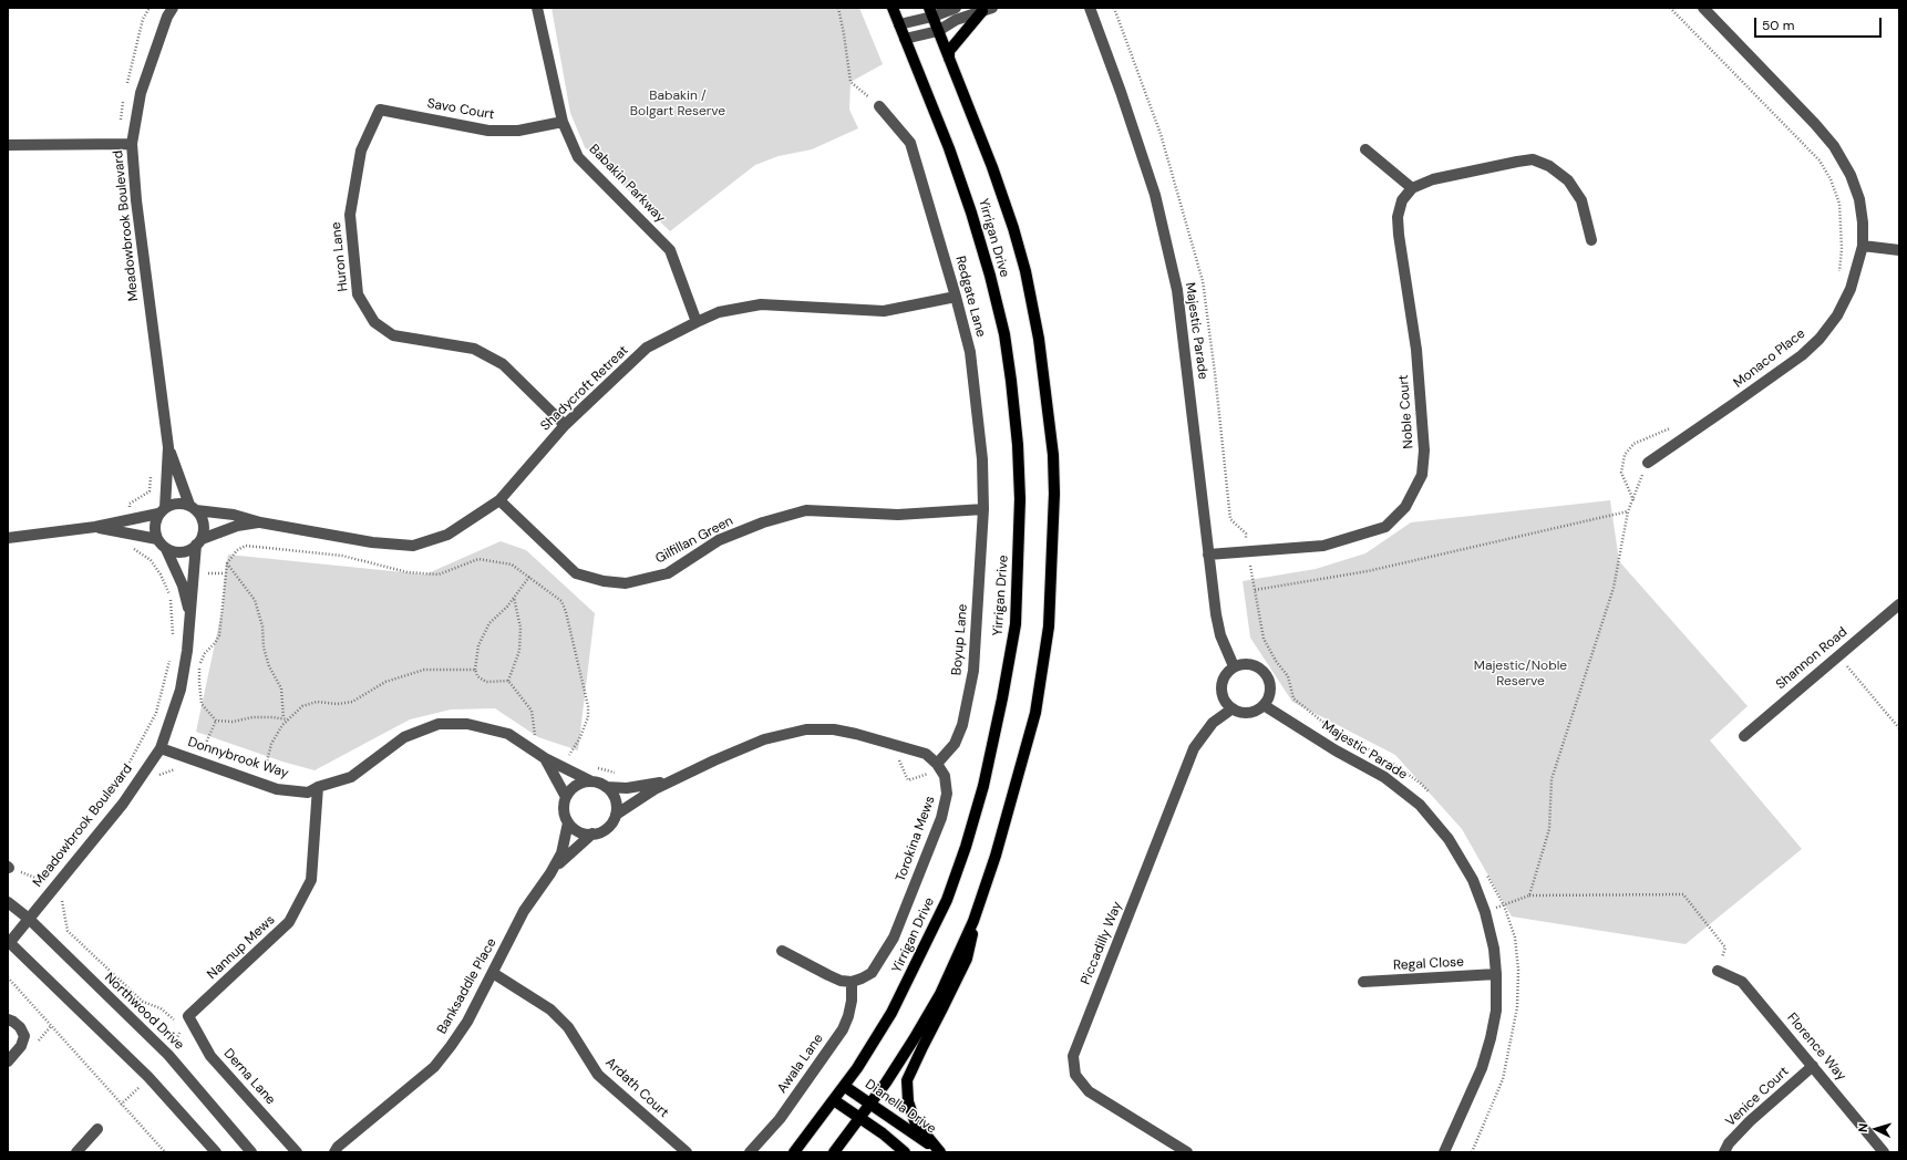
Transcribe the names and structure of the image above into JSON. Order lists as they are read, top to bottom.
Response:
{
  "streets": {
    "main road": ["Yirrigan Drive", "Dianella Drive"],
    "street": [
      "Savo Court",
      "Babakin Parkway",
      "Meadowbrook Boulevard",
      "Huron Lane",
      "Redgate Lane",
      "Majestic Parade",
      "Monaco Place",
      "Shadycroft Retreat",
      "Noble Court",
      "Gilfillan Green",
      "Boyup Lane",
      "Shannon Road",
      "Donnybrook Way",
      "Torokina Mews",
      "Piccadilly Way",
      "Nannup Mews",
      "Regal Close",
      "Banksaddle Place",
      "Northwood Drive",
      "Florence Way",
      "Awala Lane",
      "Derna Lane",
      "Ardath Court",
      "Venice Court"
    ]
  },
  "crossings": [
    ["Savo Court", "Babakin Parkway"],
    ["Savo Court", "Huron Lane"],
    ["Babakin Parkway", "Shadycroft Retreat"],
    ["Meadowbrook Boulevard", "Shadycroft Retreat"],
    ["Meadowbrook Boulevard", "Donnybrook Way"],
    ["Meadowbrook Boulevard", "Northwood Drive"],
    ["Yirrigan Drive", "Dianella Drive"],
    ["Huron Lane", "Shadycroft Retreat"],
    ["Redgate Lane", "Shadycroft Retreat"],
    ["Redgate Lane", "Gilfillan Green"],
    ["Redgate Lane", "Boyup Lane"],
    ["Majestic Parade", "Noble Court"],
    ["Majestic Parade", "Piccadilly Way"],
    ["Majestic Parade", "Regal Close"],
    ["Shadycroft Retreat", "Gilfillan Green"],
    ["Gilfillan Green", "Boyup Lane"],
    ["Boyup Lane", "Torokina Mews"],
    ["Donnybrook Way", "Nannup Mews"],
    ["Donnybrook Way", "Banksaddle Place"],
    ["Torokina Mews", "Awala Lane"],
    ["Nannup Mews", "Derna Lane"],
    ["Banksaddle Place", "Ardath Court"],
    ["Florence Way", "Venice Court"]
  ],
  "parks": ["Babakin / Bolgart Reserve", "Majestic/Noble Reserve"],
  "scale_bar": "50 m",
  "north": "left"
}
